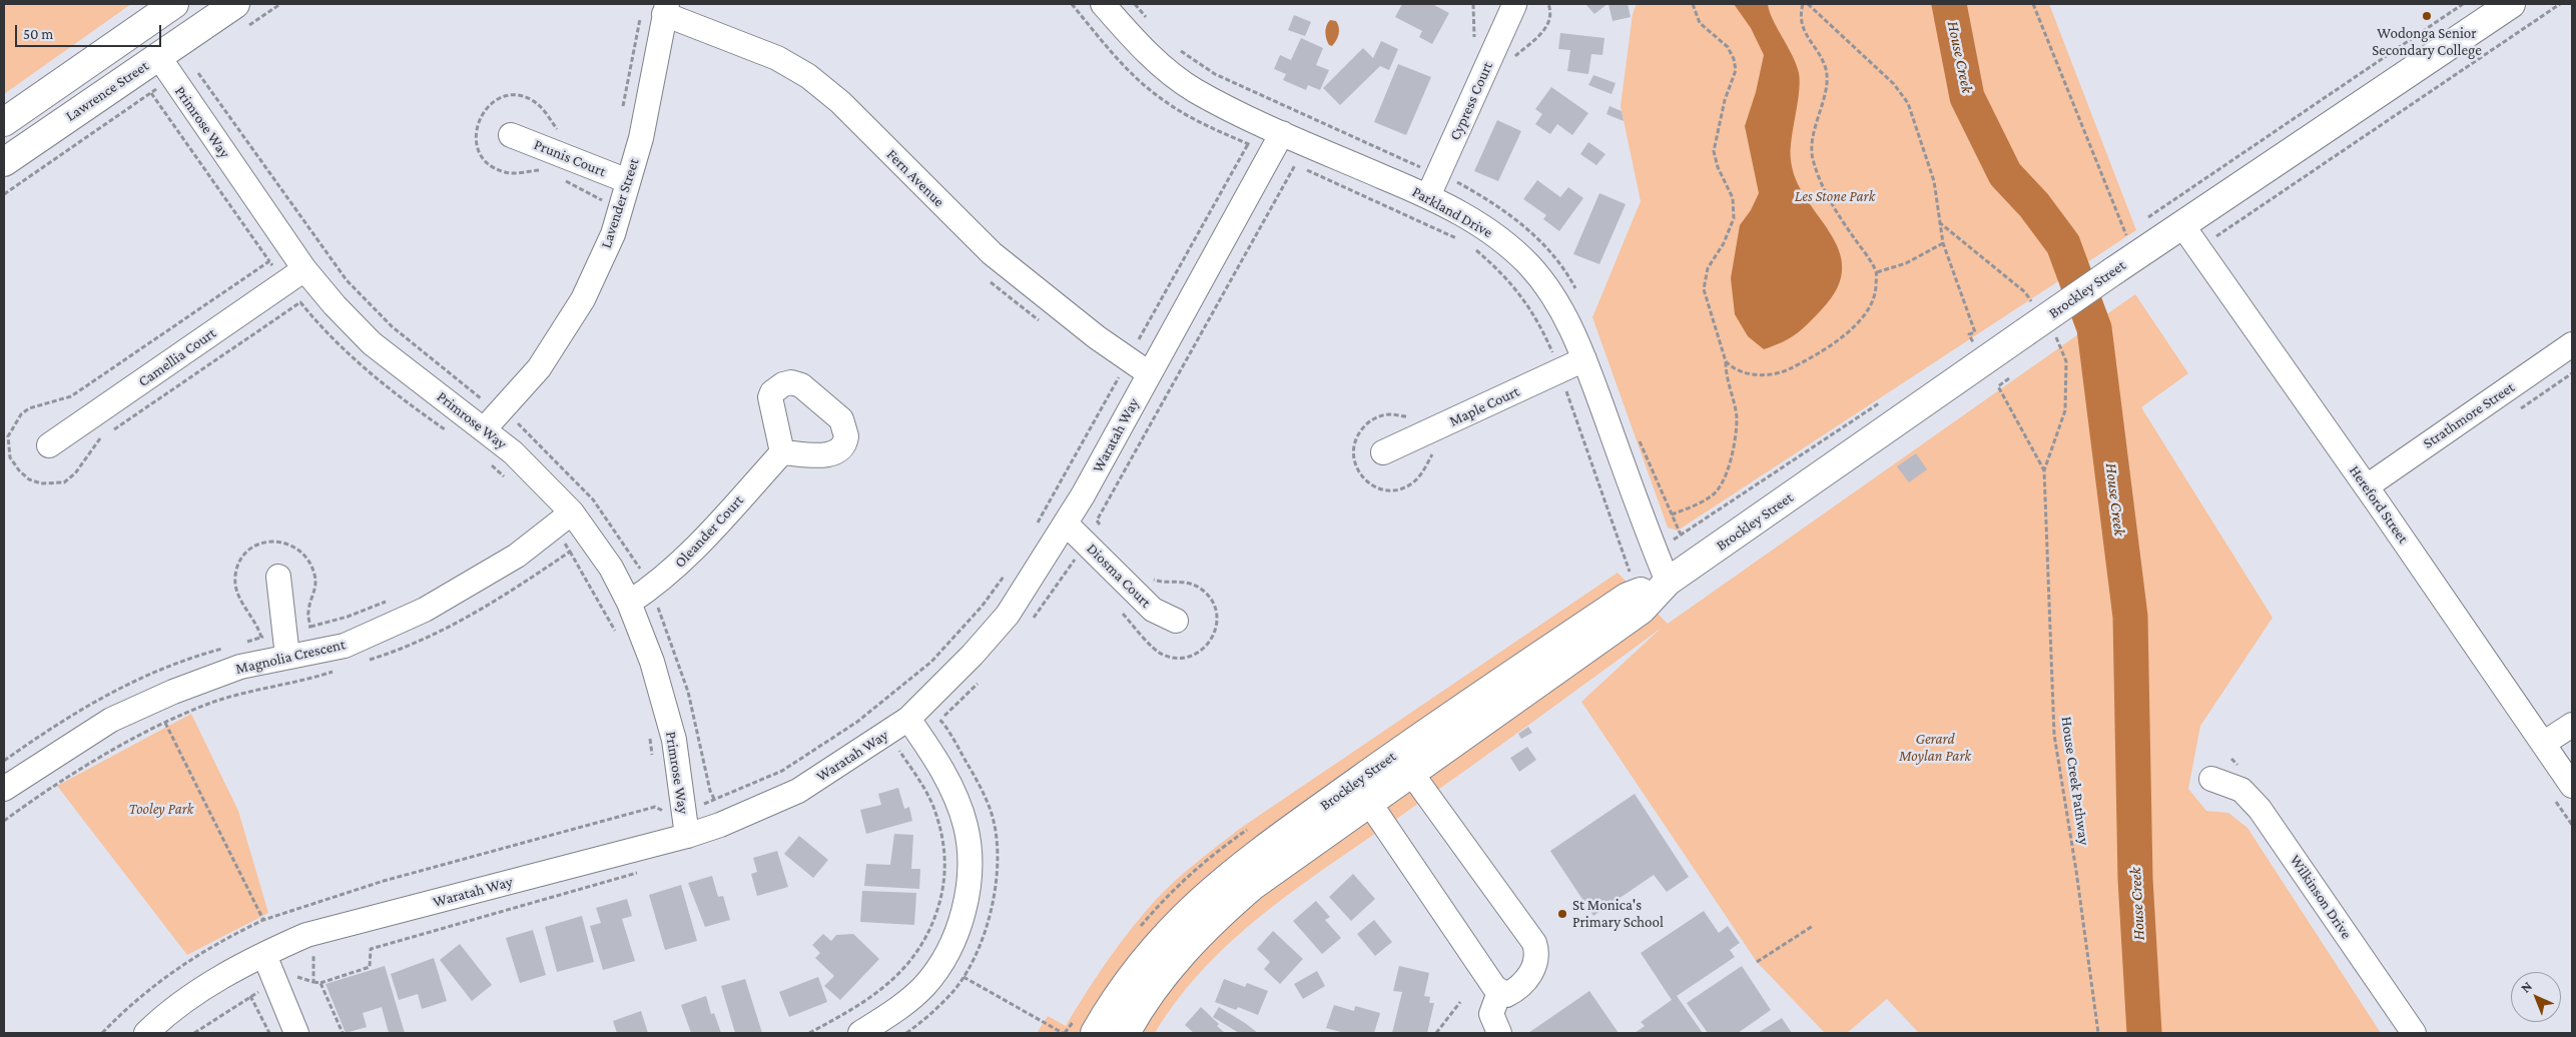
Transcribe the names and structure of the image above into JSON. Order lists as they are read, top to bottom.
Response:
{
  "streets": {
    "main road": ["Lawrence Street", "Brockley Street"],
    "street": [
      "Cypress Court",
      "Primrose Way",
      "Prunis Court",
      "Fern Avenue",
      "Lavender Street",
      "Parkland Drive",
      "Camellia Court",
      "Maple Court",
      "Strathmore Street",
      "Waratah Way",
      "Hereford Street",
      "Oleander Court",
      "Diosma Court",
      "Magnolia Crescent",
      "Wilkinson Drive"
    ],
    "path": ["House Creek Pathway"]
  },
  "crossings": [
    ["Lawrence Street", "Primrose Way"],
    ["Cypress Court", "Parkland Drive"],
    ["Primrose Way", "Lavender Street"],
    ["Primrose Way", "Camellia Court"],
    ["Primrose Way", "Waratah Way"],
    ["Primrose Way", "Oleander Court"],
    ["Primrose Way", "Magnolia Crescent"],
    ["Prunis Court", "Lavender Street"],
    ["Fern Avenue", "Lavender Street"],
    ["Fern Avenue", "Waratah Way"],
    ["Parkland Drive", "Brockley Street"],
    ["Parkland Drive", "Maple Court"],
    ["Parkland Drive", "Waratah Way"],
    ["Brockley Street", "Hereford Street"],
    ["Strathmore Street", "Hereford Street"],
    ["Waratah Way", "Diosma Court"]
  ],
  "water": ["House Creek"],
  "parks": ["Les Stone Park", "Gerard Moylan Park", "Tooley Park"],
  "places": ["Wodonga Senior Secondary College", "St Monica's Primary School"],
  "scale_bar": "50 m",
  "north": "top left"
}
